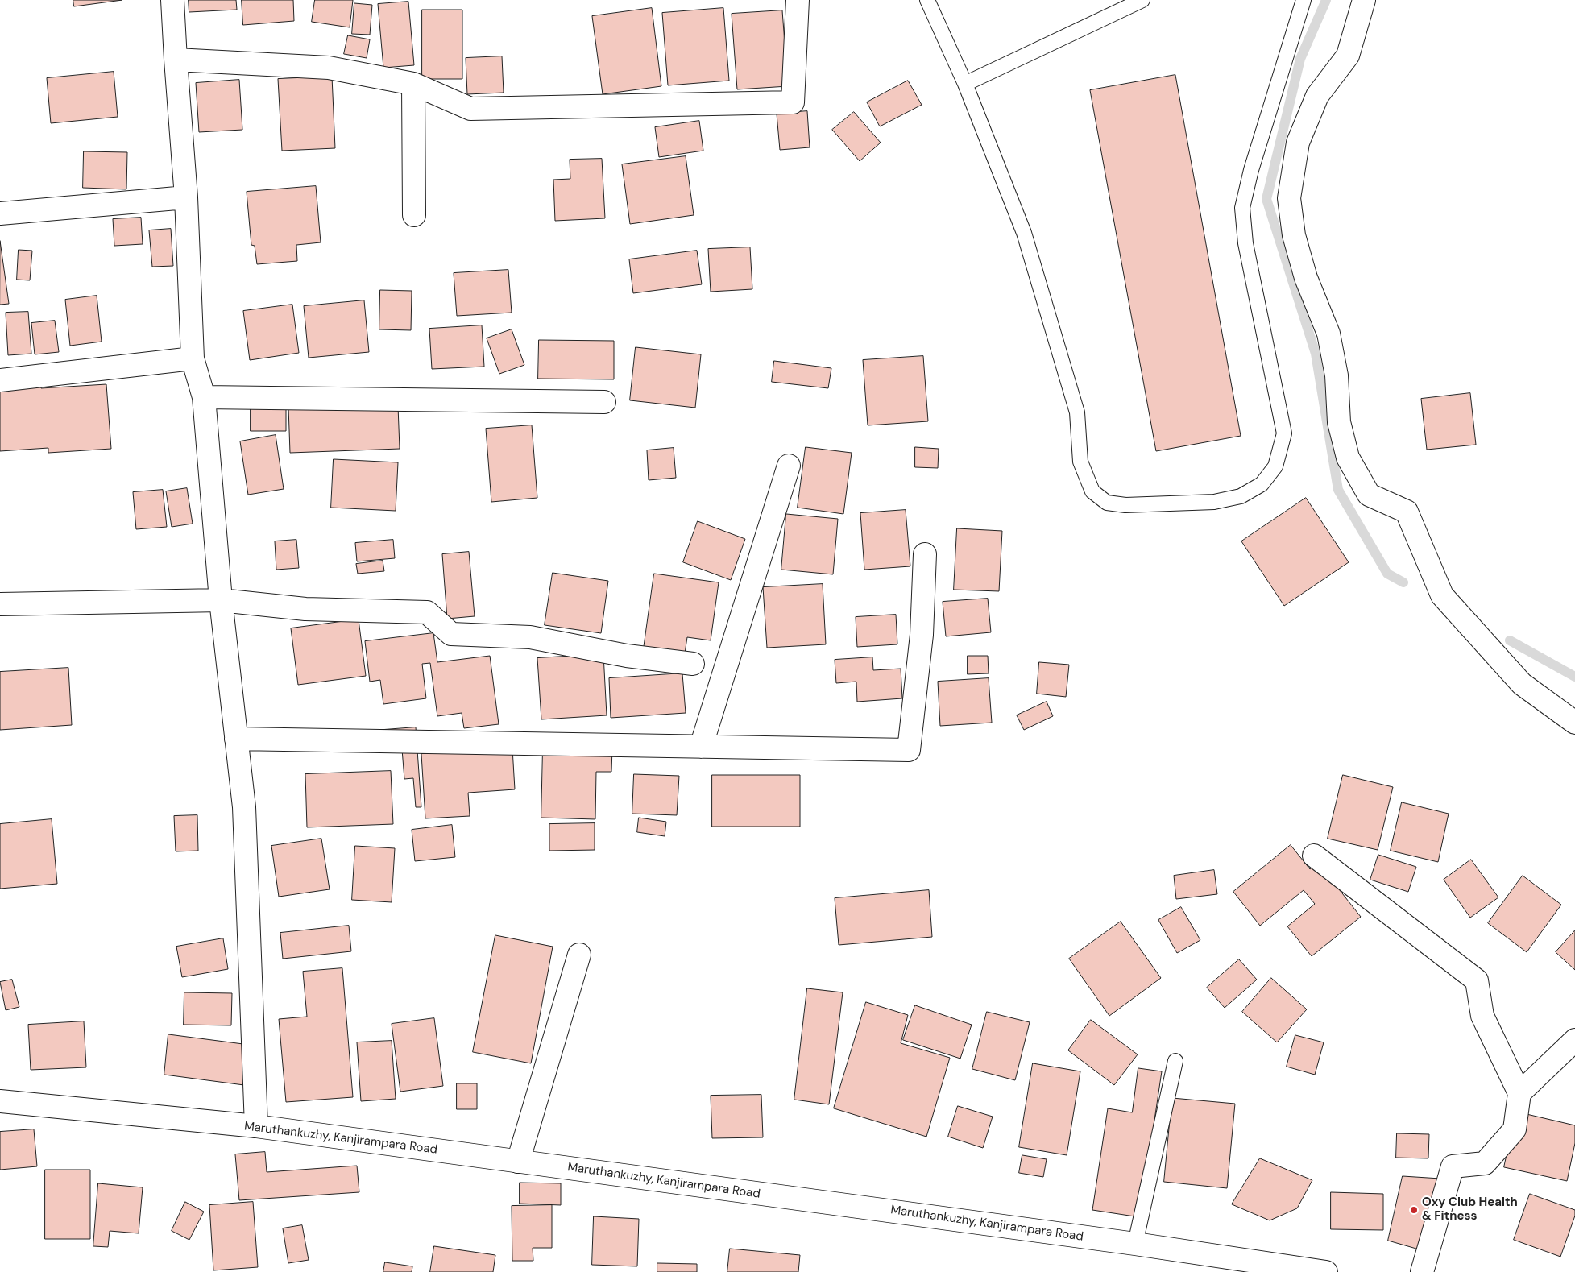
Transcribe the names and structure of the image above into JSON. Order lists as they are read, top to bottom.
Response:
{
  "streets": {
    "street": ["Maruthankuzhy, Kanjirampara Road"]
  },
  "places": ["Oxy Club Health & Fitness"]
}
